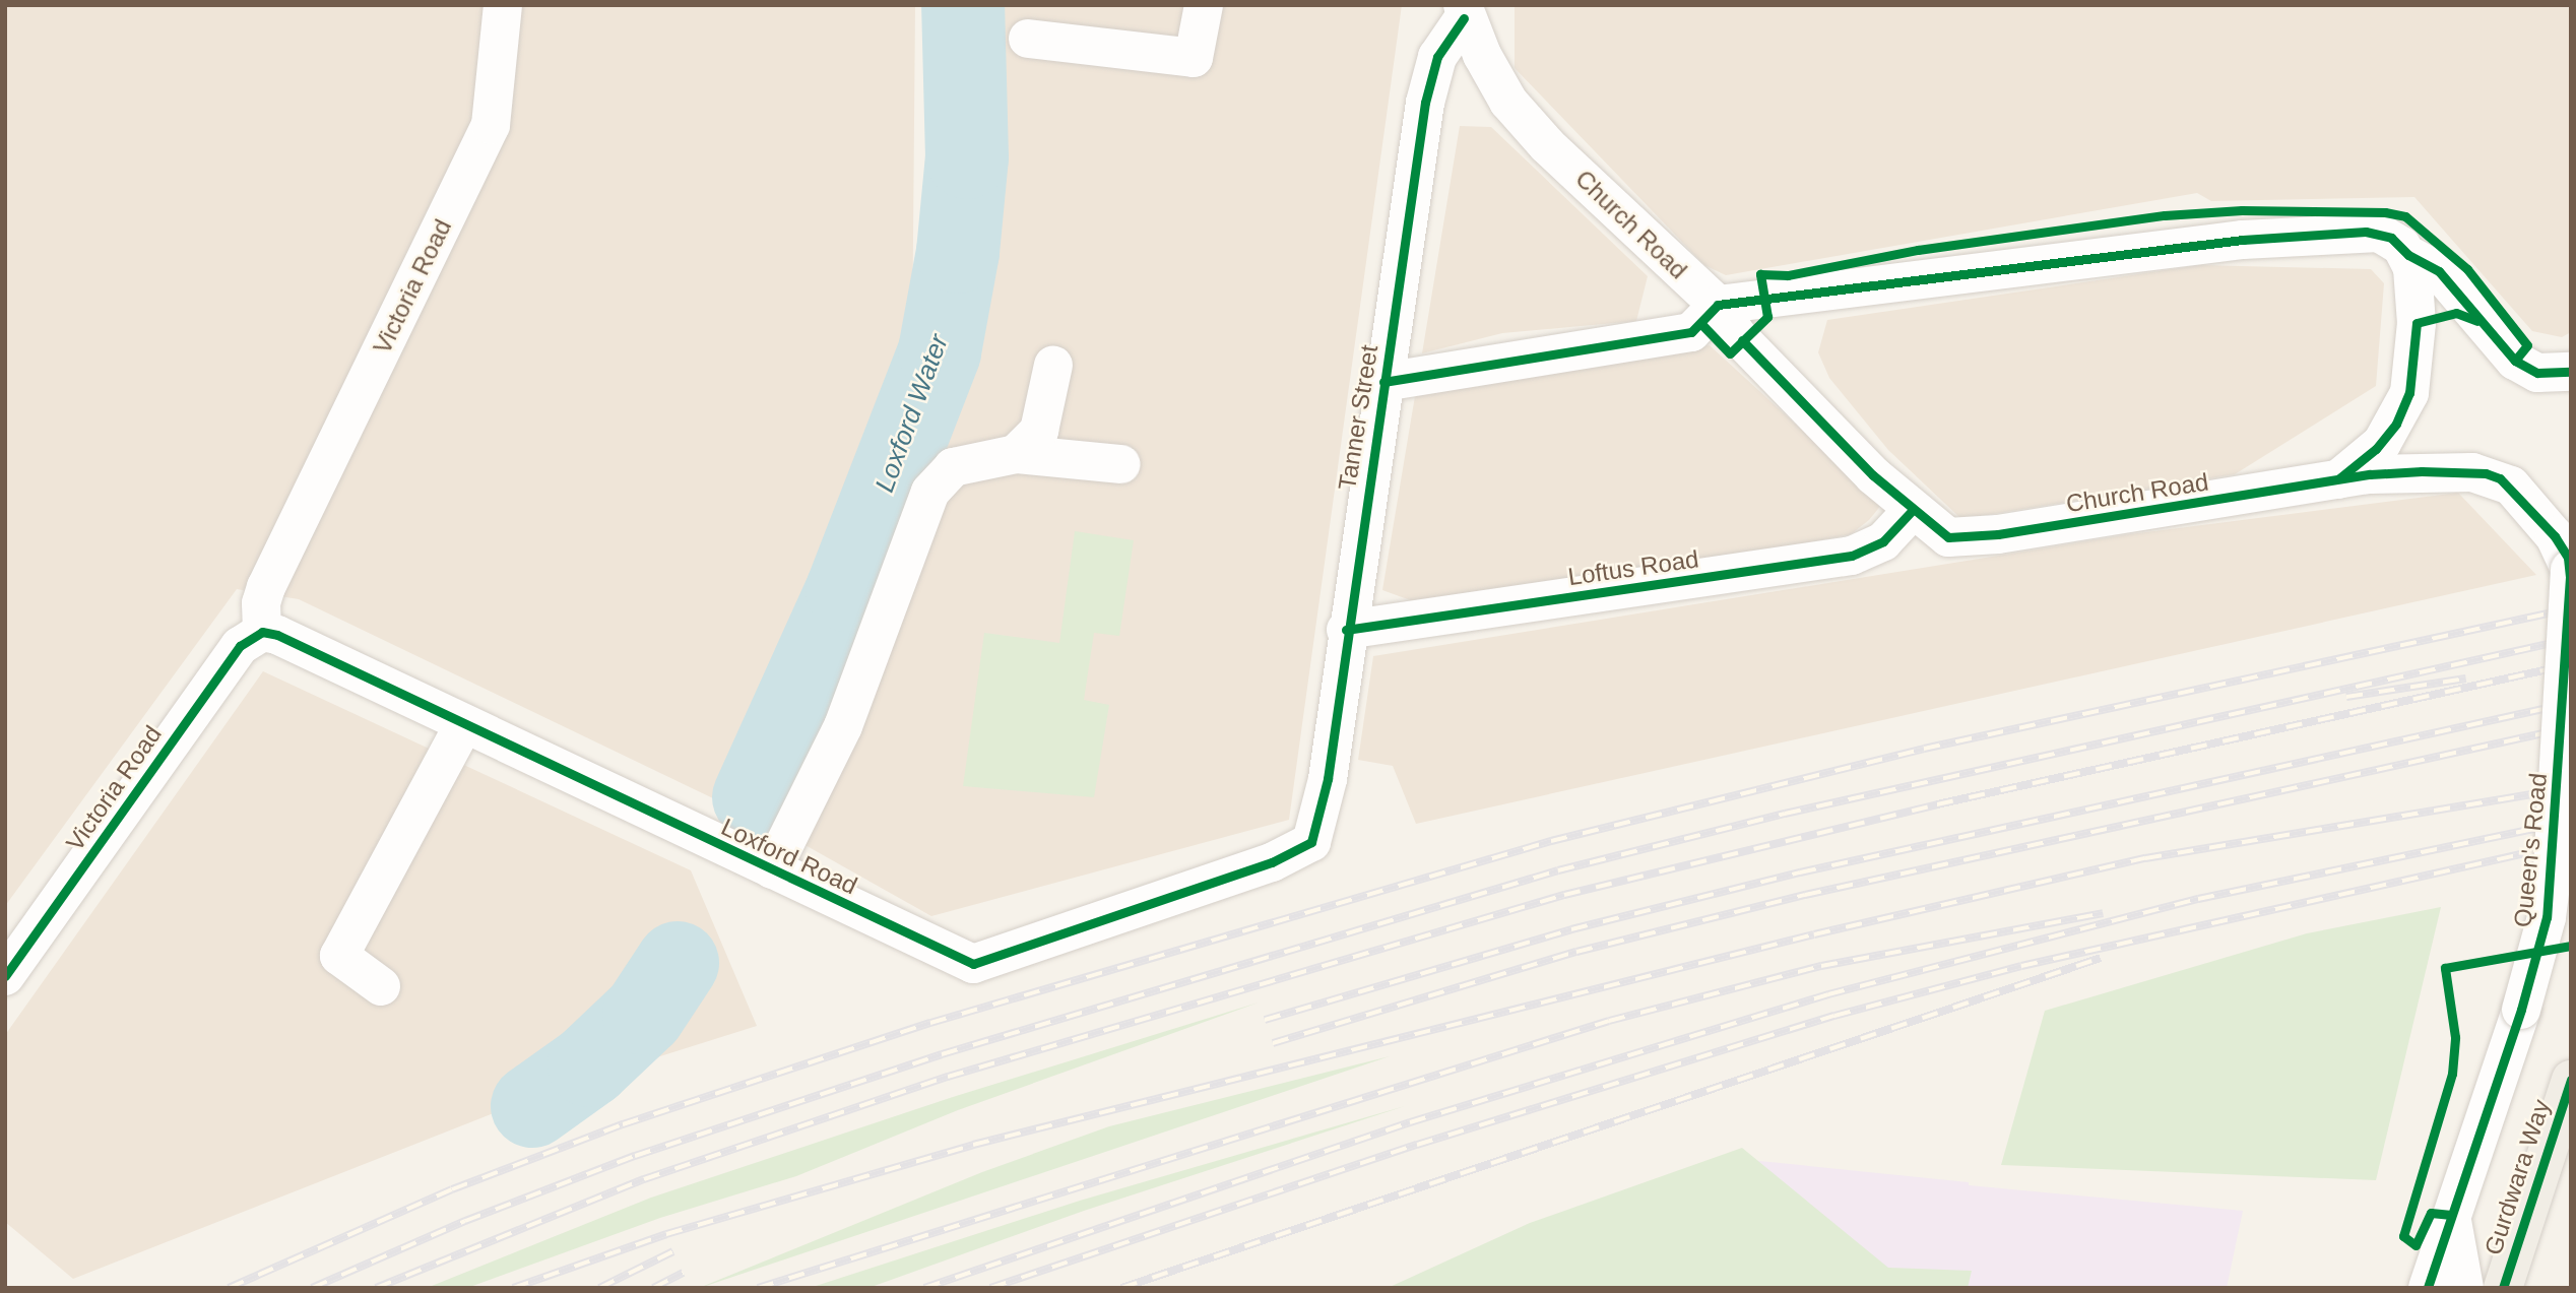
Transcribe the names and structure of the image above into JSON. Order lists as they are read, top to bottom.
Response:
{
  "streets": {
    "main road": ["Gurdwara Way"],
    "street": [
      "Church Road",
      "Victoria Road",
      "Tanner Street",
      "Loftus Road",
      "Queen's Road",
      "Loxford Road"
    ]
  },
  "crossings": [
    ["Church Road", "Tanner Street"],
    ["Church Road", "Loftus Road"],
    ["Church Road", "Queen's Road"],
    ["Victoria Road", "Loxford Road"],
    ["Tanner Street", "Loftus Road"],
    ["Tanner Street", "Loxford Road"]
  ],
  "water": ["Loxford Water"]
}
